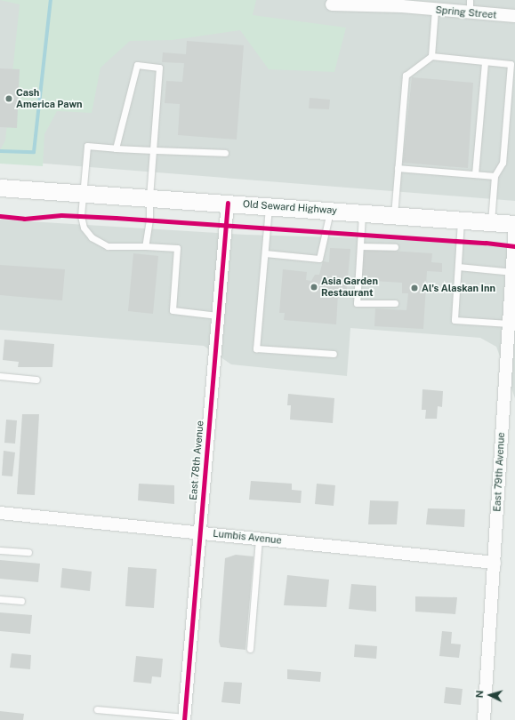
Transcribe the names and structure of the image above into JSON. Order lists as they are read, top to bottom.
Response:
{
  "streets": {
    "main road": ["Old Seward Highway"],
    "street": [
      "Spring Street",
      "East 78th Avenue",
      "East 79th Avenue",
      "Lumbis Avenue"
    ]
  },
  "crossings": [
    ["Old Seward Highway", "East 78th Avenue"],
    ["Old Seward Highway", "East 79th Avenue"],
    ["East 78th Avenue", "Lumbis Avenue"],
    ["East 79th Avenue", "Lumbis Avenue"]
  ],
  "places": ["Cash America Pawn", "Asia Garden Restaurant", "Al's Alaskan Inn"],
  "north": "left"
}
